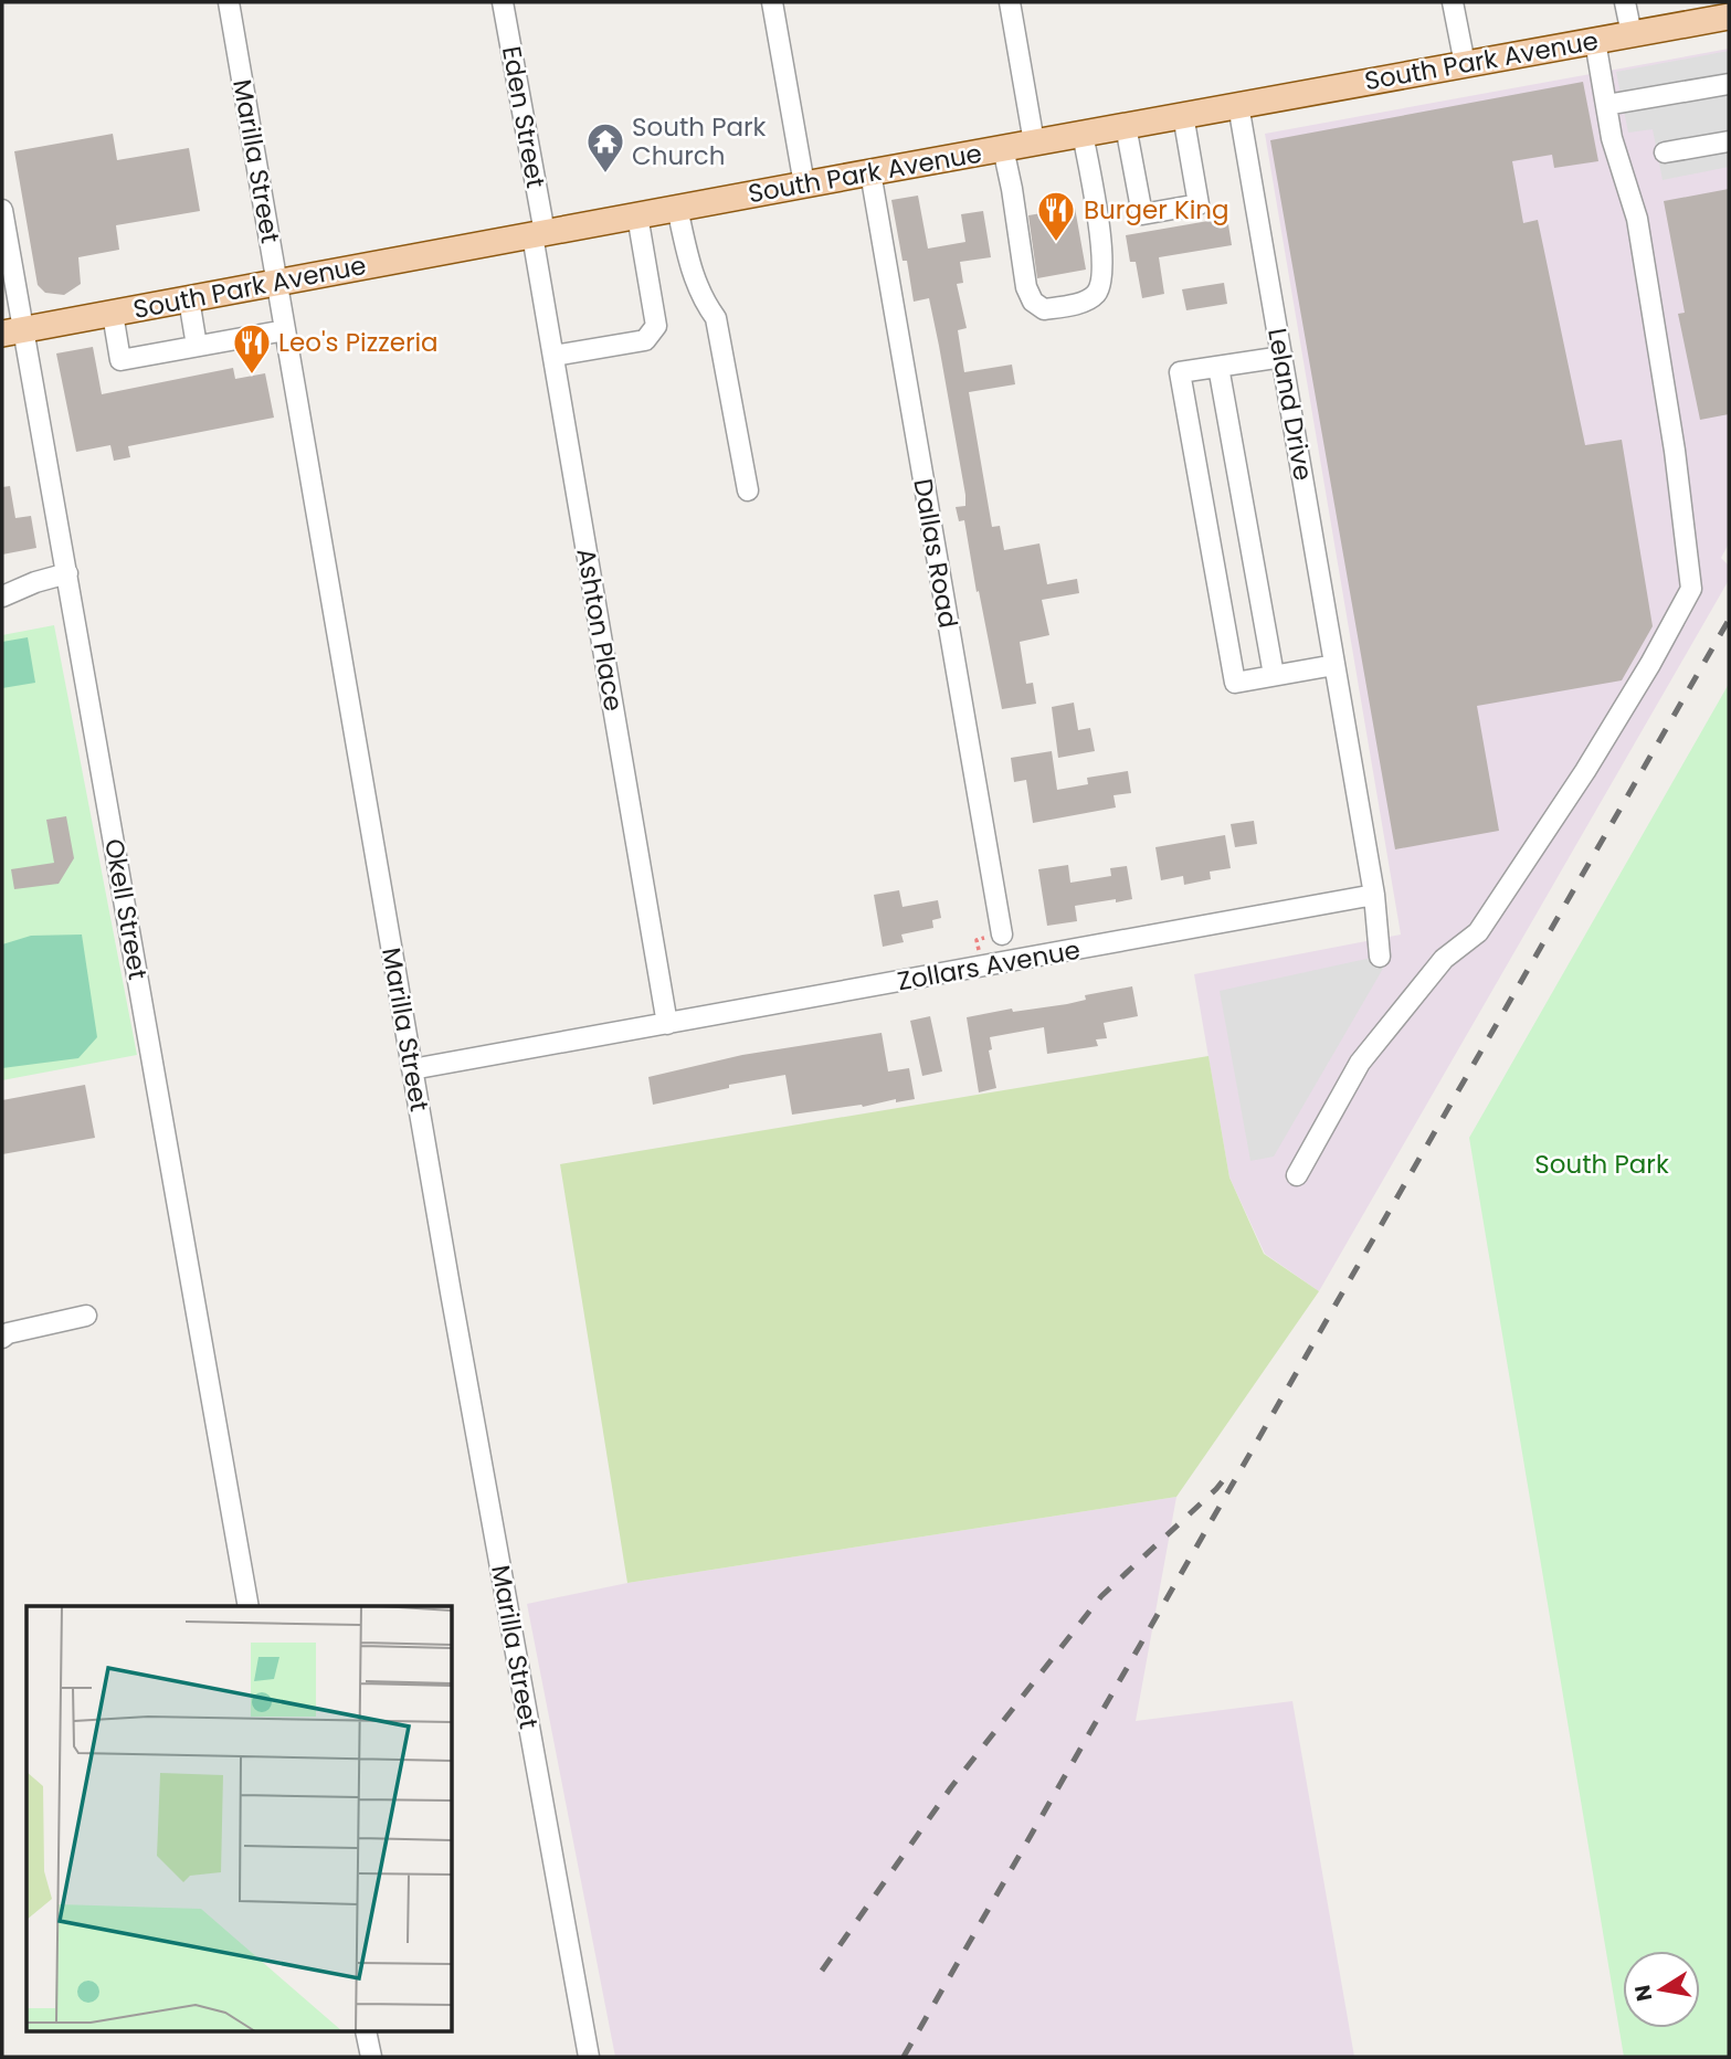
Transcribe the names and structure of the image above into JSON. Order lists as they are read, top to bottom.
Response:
{
  "streets": {
    "main road": ["South Park Avenue"],
    "street": [
      "Eden Street",
      "Marilla Street",
      "Leland Drive",
      "Dallas Road",
      "Ashton Place",
      "Okell Street",
      "Zollars Avenue"
    ]
  },
  "crossings": [
    ["South Park Avenue", "Eden Street"],
    ["South Park Avenue", "Marilla Street"],
    ["South Park Avenue", "Leland Drive"],
    ["South Park Avenue", "Dallas Road"],
    ["South Park Avenue", "Ashton Place"],
    ["South Park Avenue", "Okell Street"],
    ["Eden Street", "Ashton Place"],
    ["Marilla Street", "Zollars Avenue"],
    ["Leland Drive", "Zollars Avenue"],
    ["Ashton Place", "Zollars Avenue"]
  ],
  "parks": ["South Park"],
  "places": {
    "temple": ["South Park Church"],
    "restaurant": ["Burger King", "Leo's Pizzeria"]
  },
  "north": "left"
}
